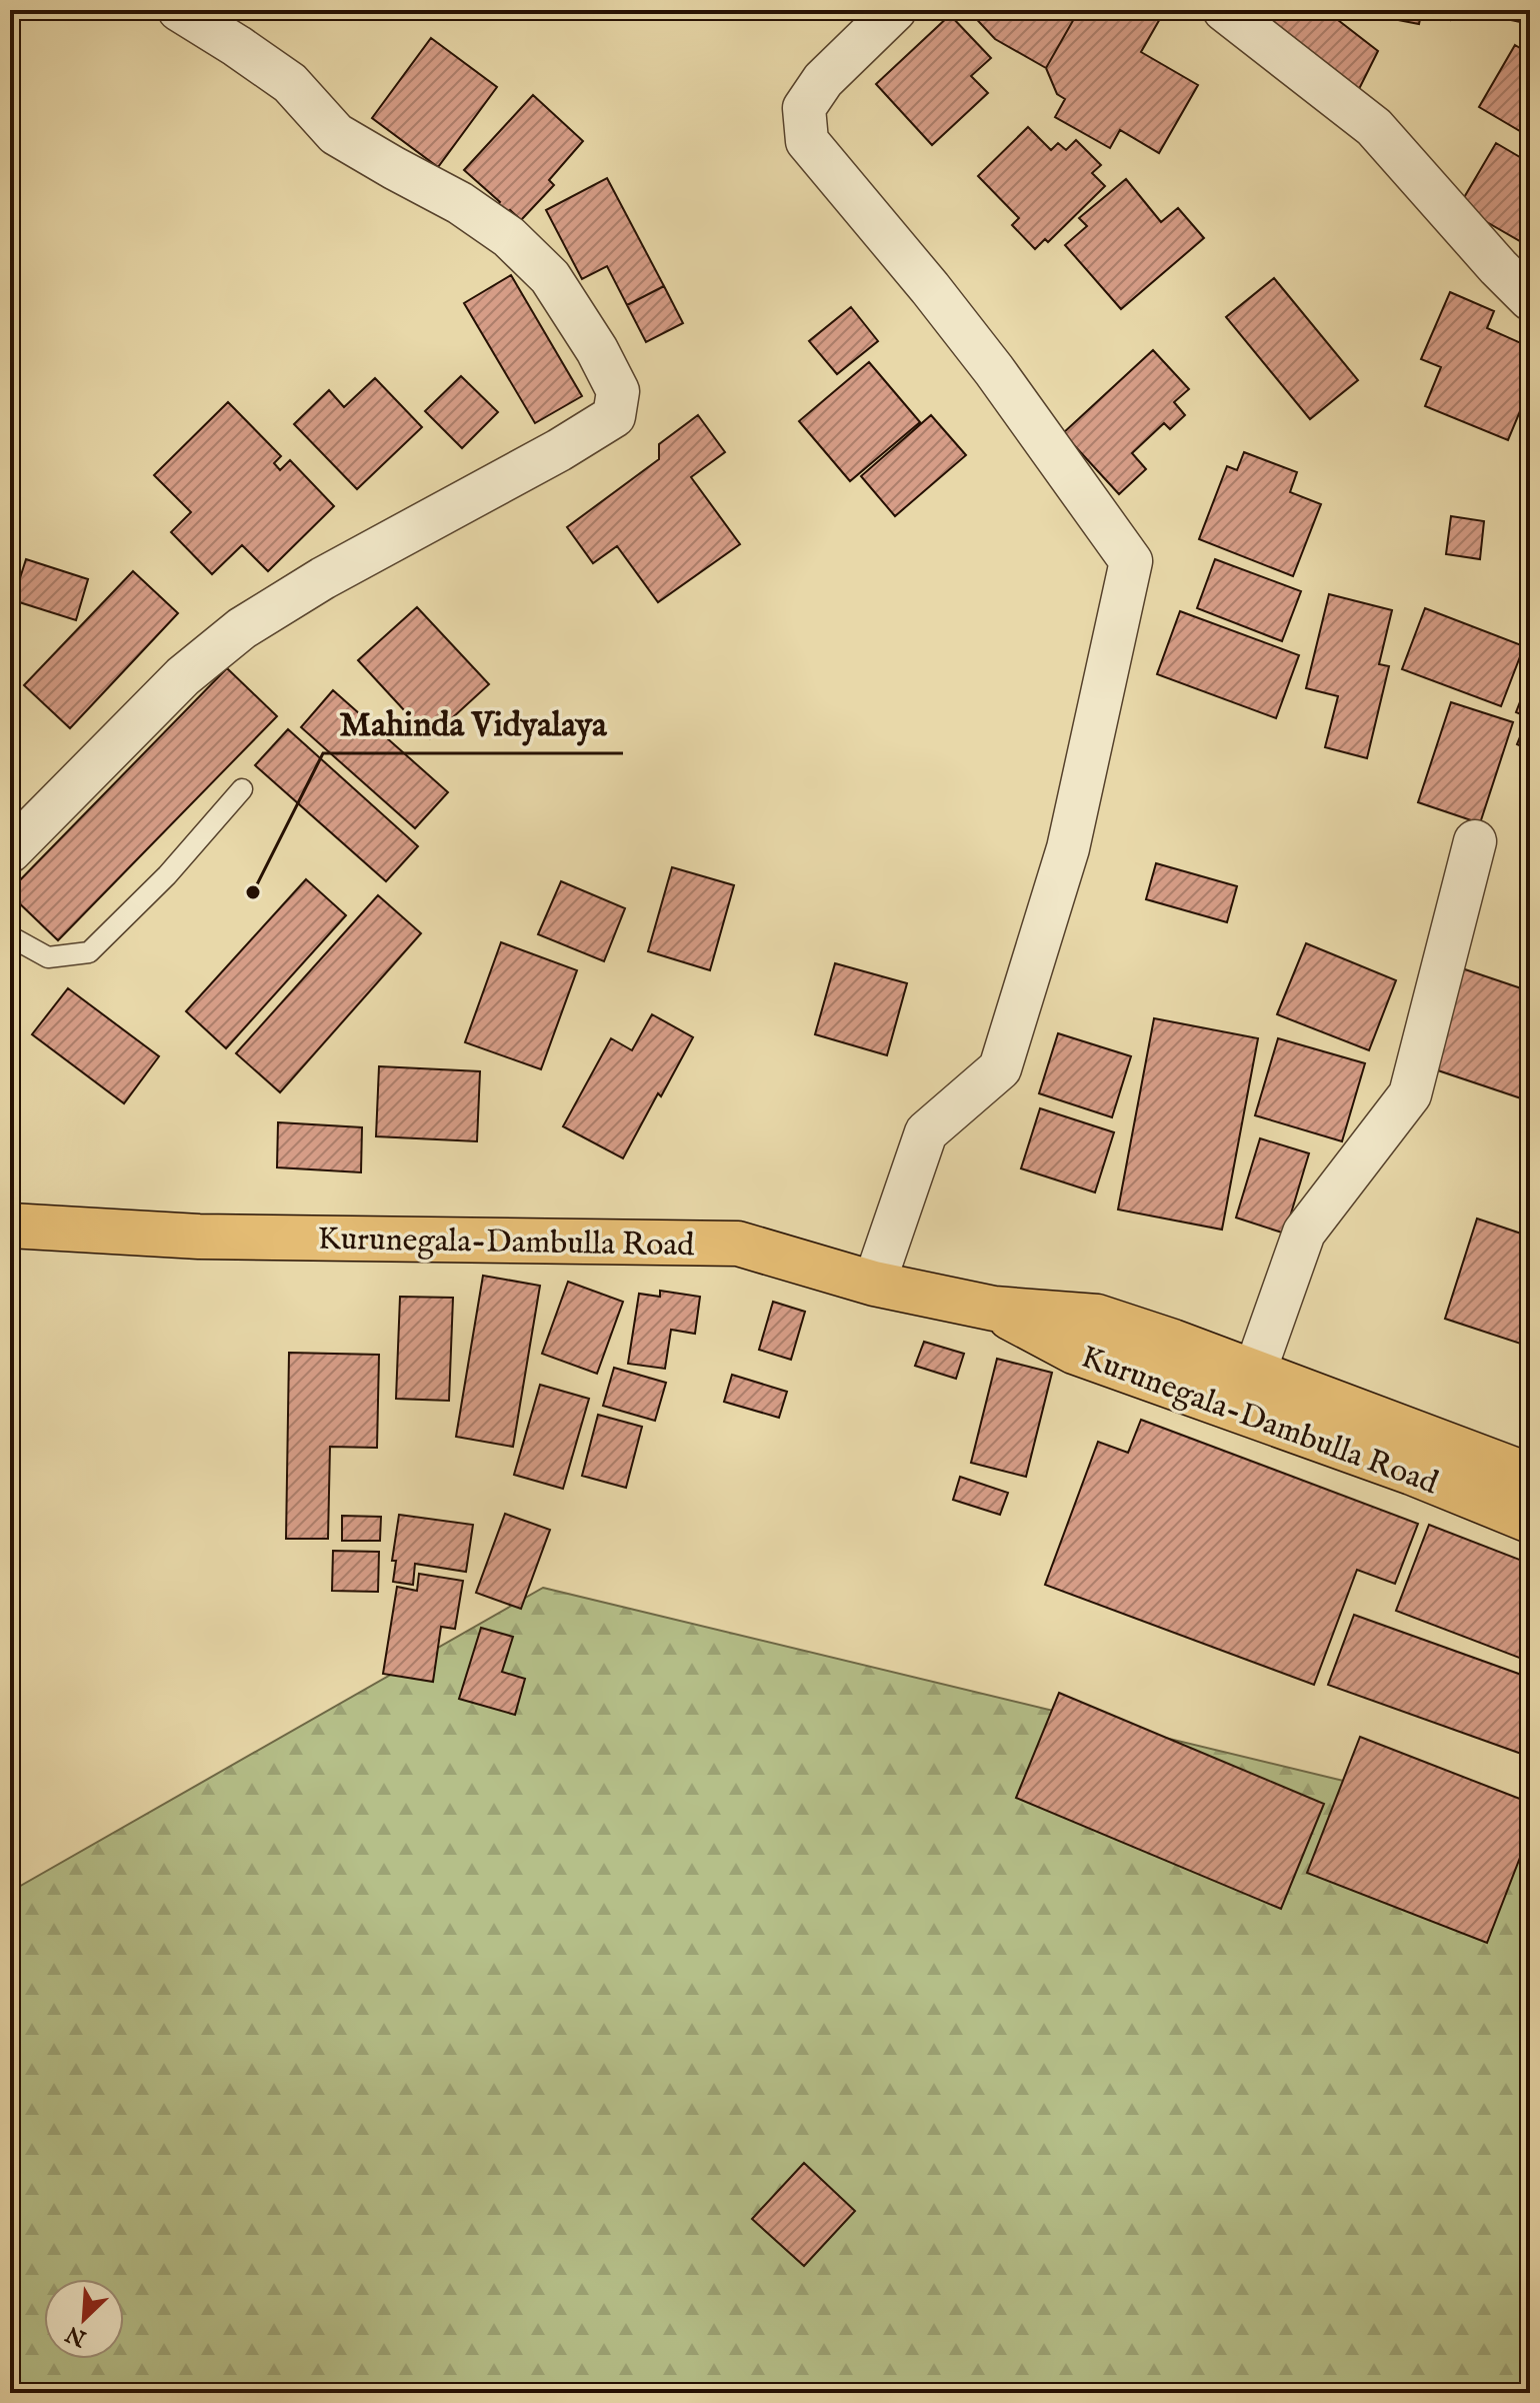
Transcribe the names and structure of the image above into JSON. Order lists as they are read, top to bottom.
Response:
{
  "streets": {
    "highway": ["Kurunegala-Dambulla Road"]
  },
  "places": ["Mahinda Vidyalaya"],
  "north": "bottom left"
}
